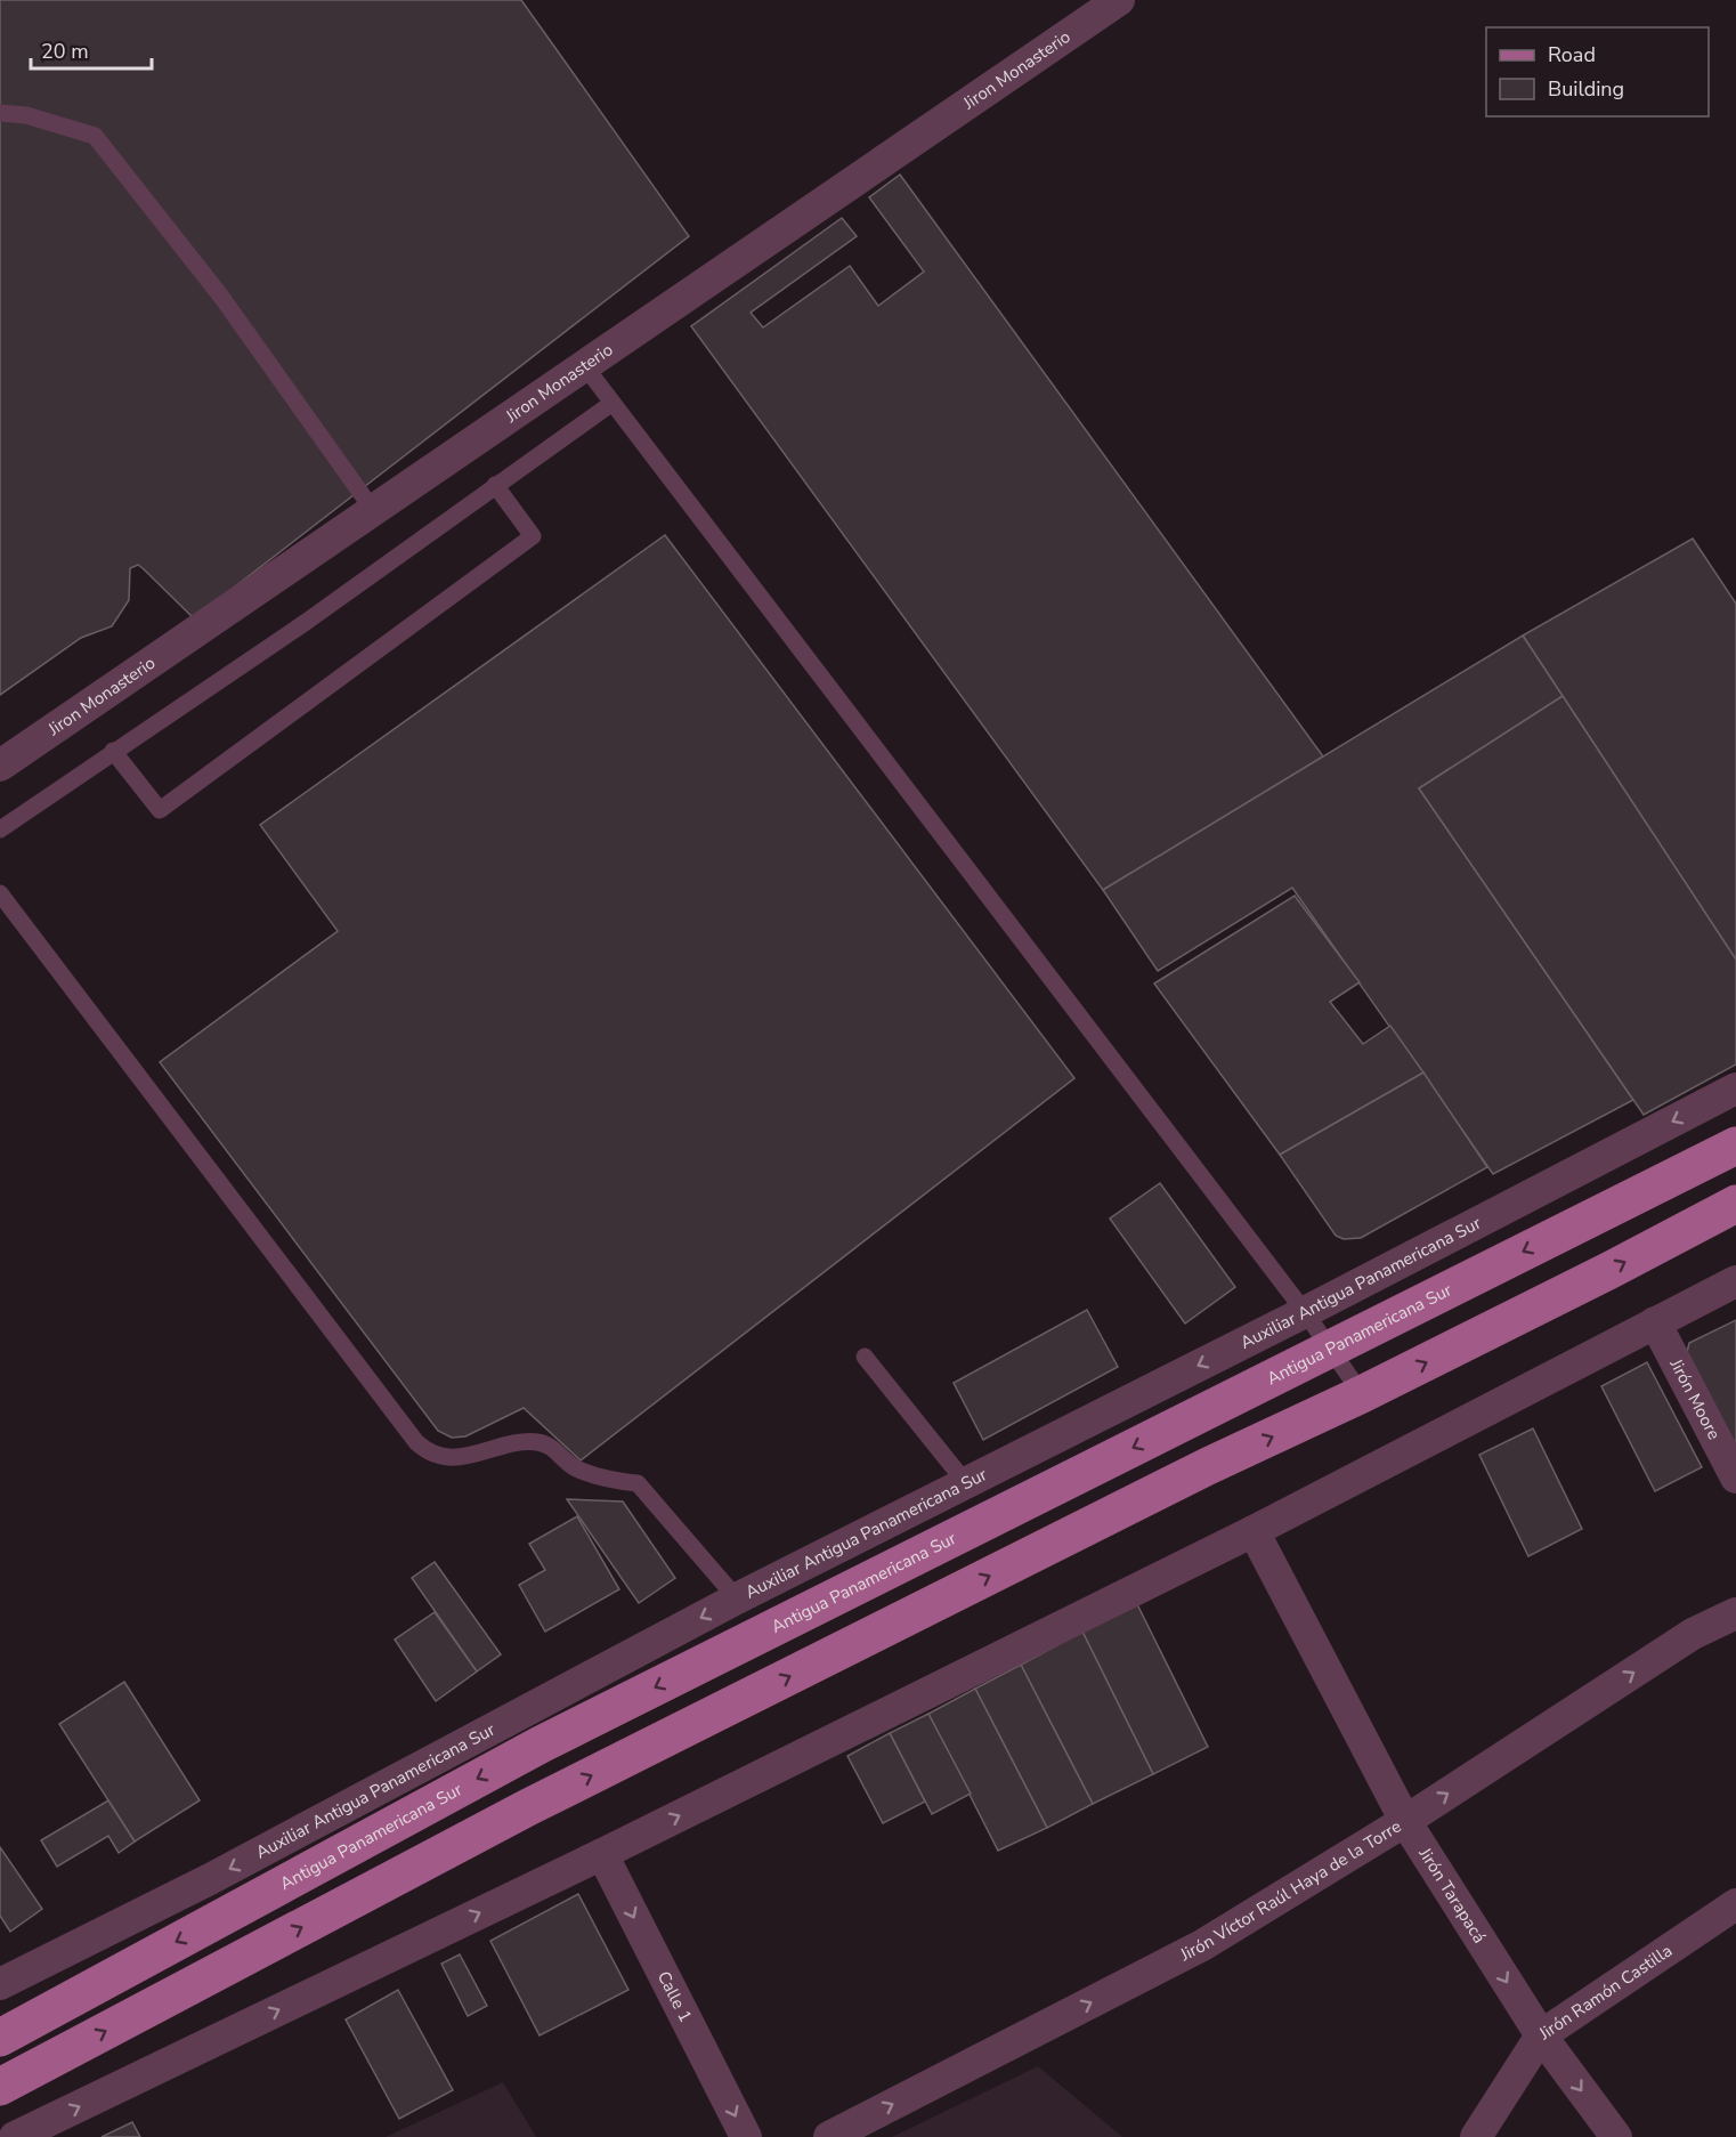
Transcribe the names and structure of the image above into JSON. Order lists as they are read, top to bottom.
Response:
{
  "streets": {
    "main road": ["Antigua Panamericana Sur"],
    "street": [
      "Jiron Monasterio",
      "Auxiliar Antigua Panamericana Sur",
      "Jirón Moore",
      "Jirón Víctor Raúl Haya de la Torre",
      "Jirón Tarapacá",
      "Jirón Ramón Castilla",
      "Calle 1"
    ]
  },
  "crossings": [
    ["Jirón Víctor Raúl Haya de la Torre", "Jirón Tarapacá"],
    ["Jirón Tarapacá", "Jirón Ramón Castilla"]
  ],
  "one_way": ["Jirón Víctor Raúl Haya de la Torre", "Jirón Tarapacá", "Calle 1"],
  "legend": ["Road", "Building"],
  "scale_bar": "20 m"
}
